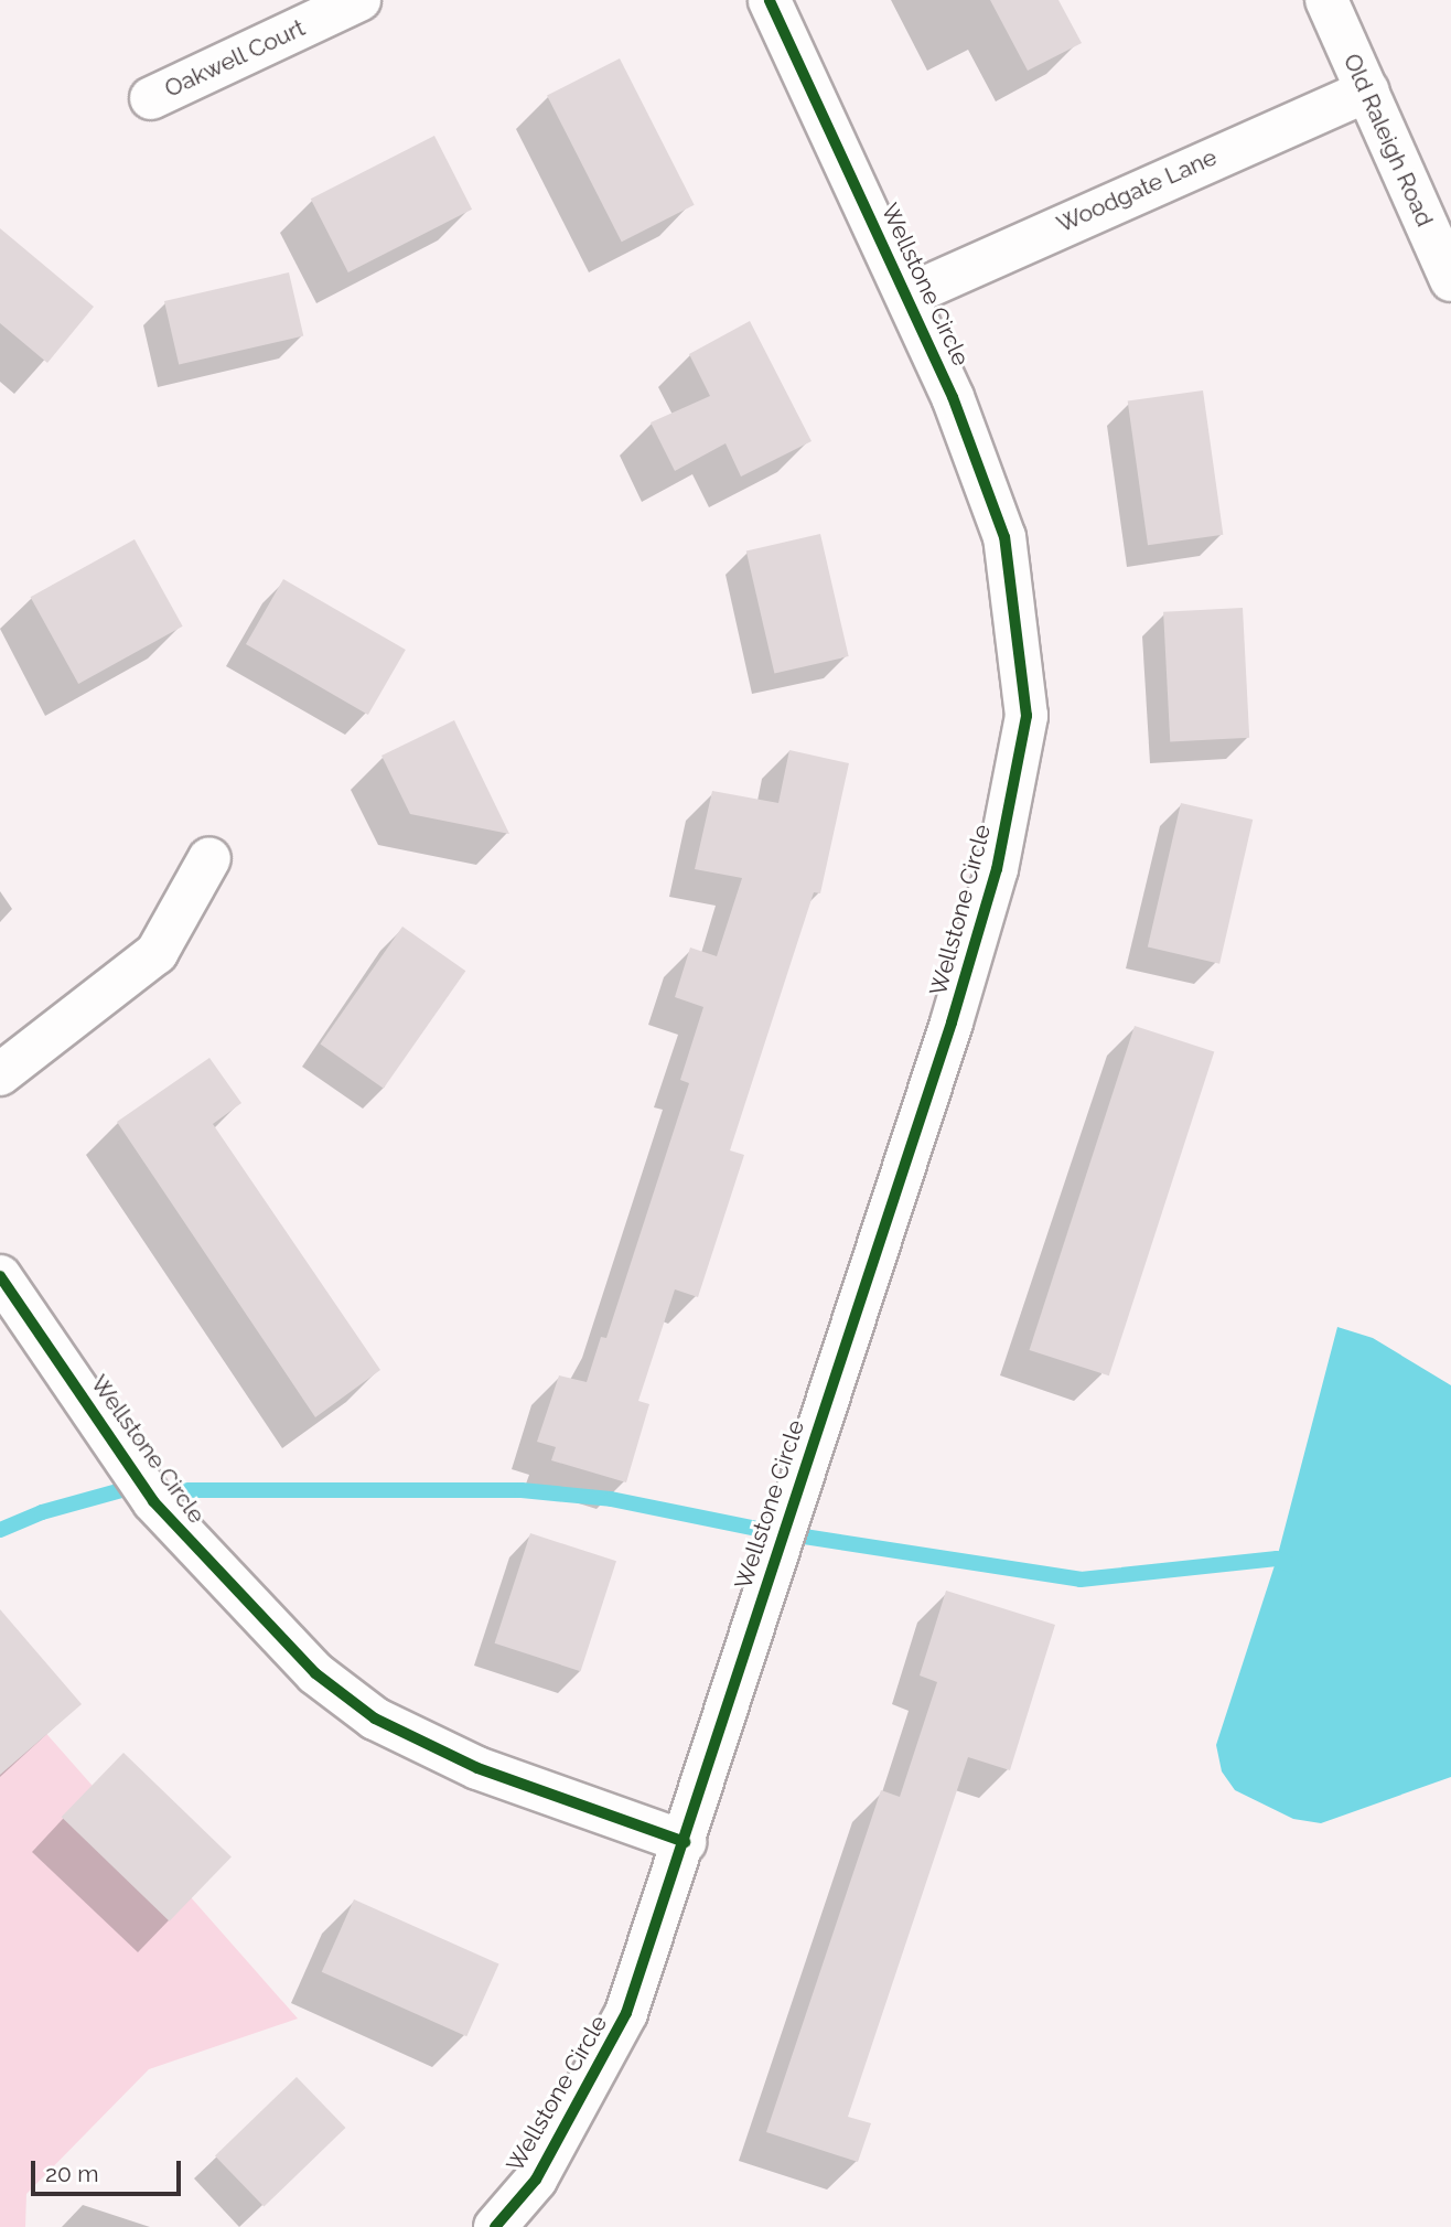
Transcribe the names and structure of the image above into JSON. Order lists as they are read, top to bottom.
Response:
{
  "streets": {
    "street": [
      "Oakwell Court",
      "Old Raleigh Road",
      "Woodgate Lane",
      "Wellstone Circle"
    ]
  },
  "crossings": [
    ["Old Raleigh Road", "Woodgate Lane"],
    ["Woodgate Lane", "Wellstone Circle"]
  ],
  "scale_bar": "20 m"
}
